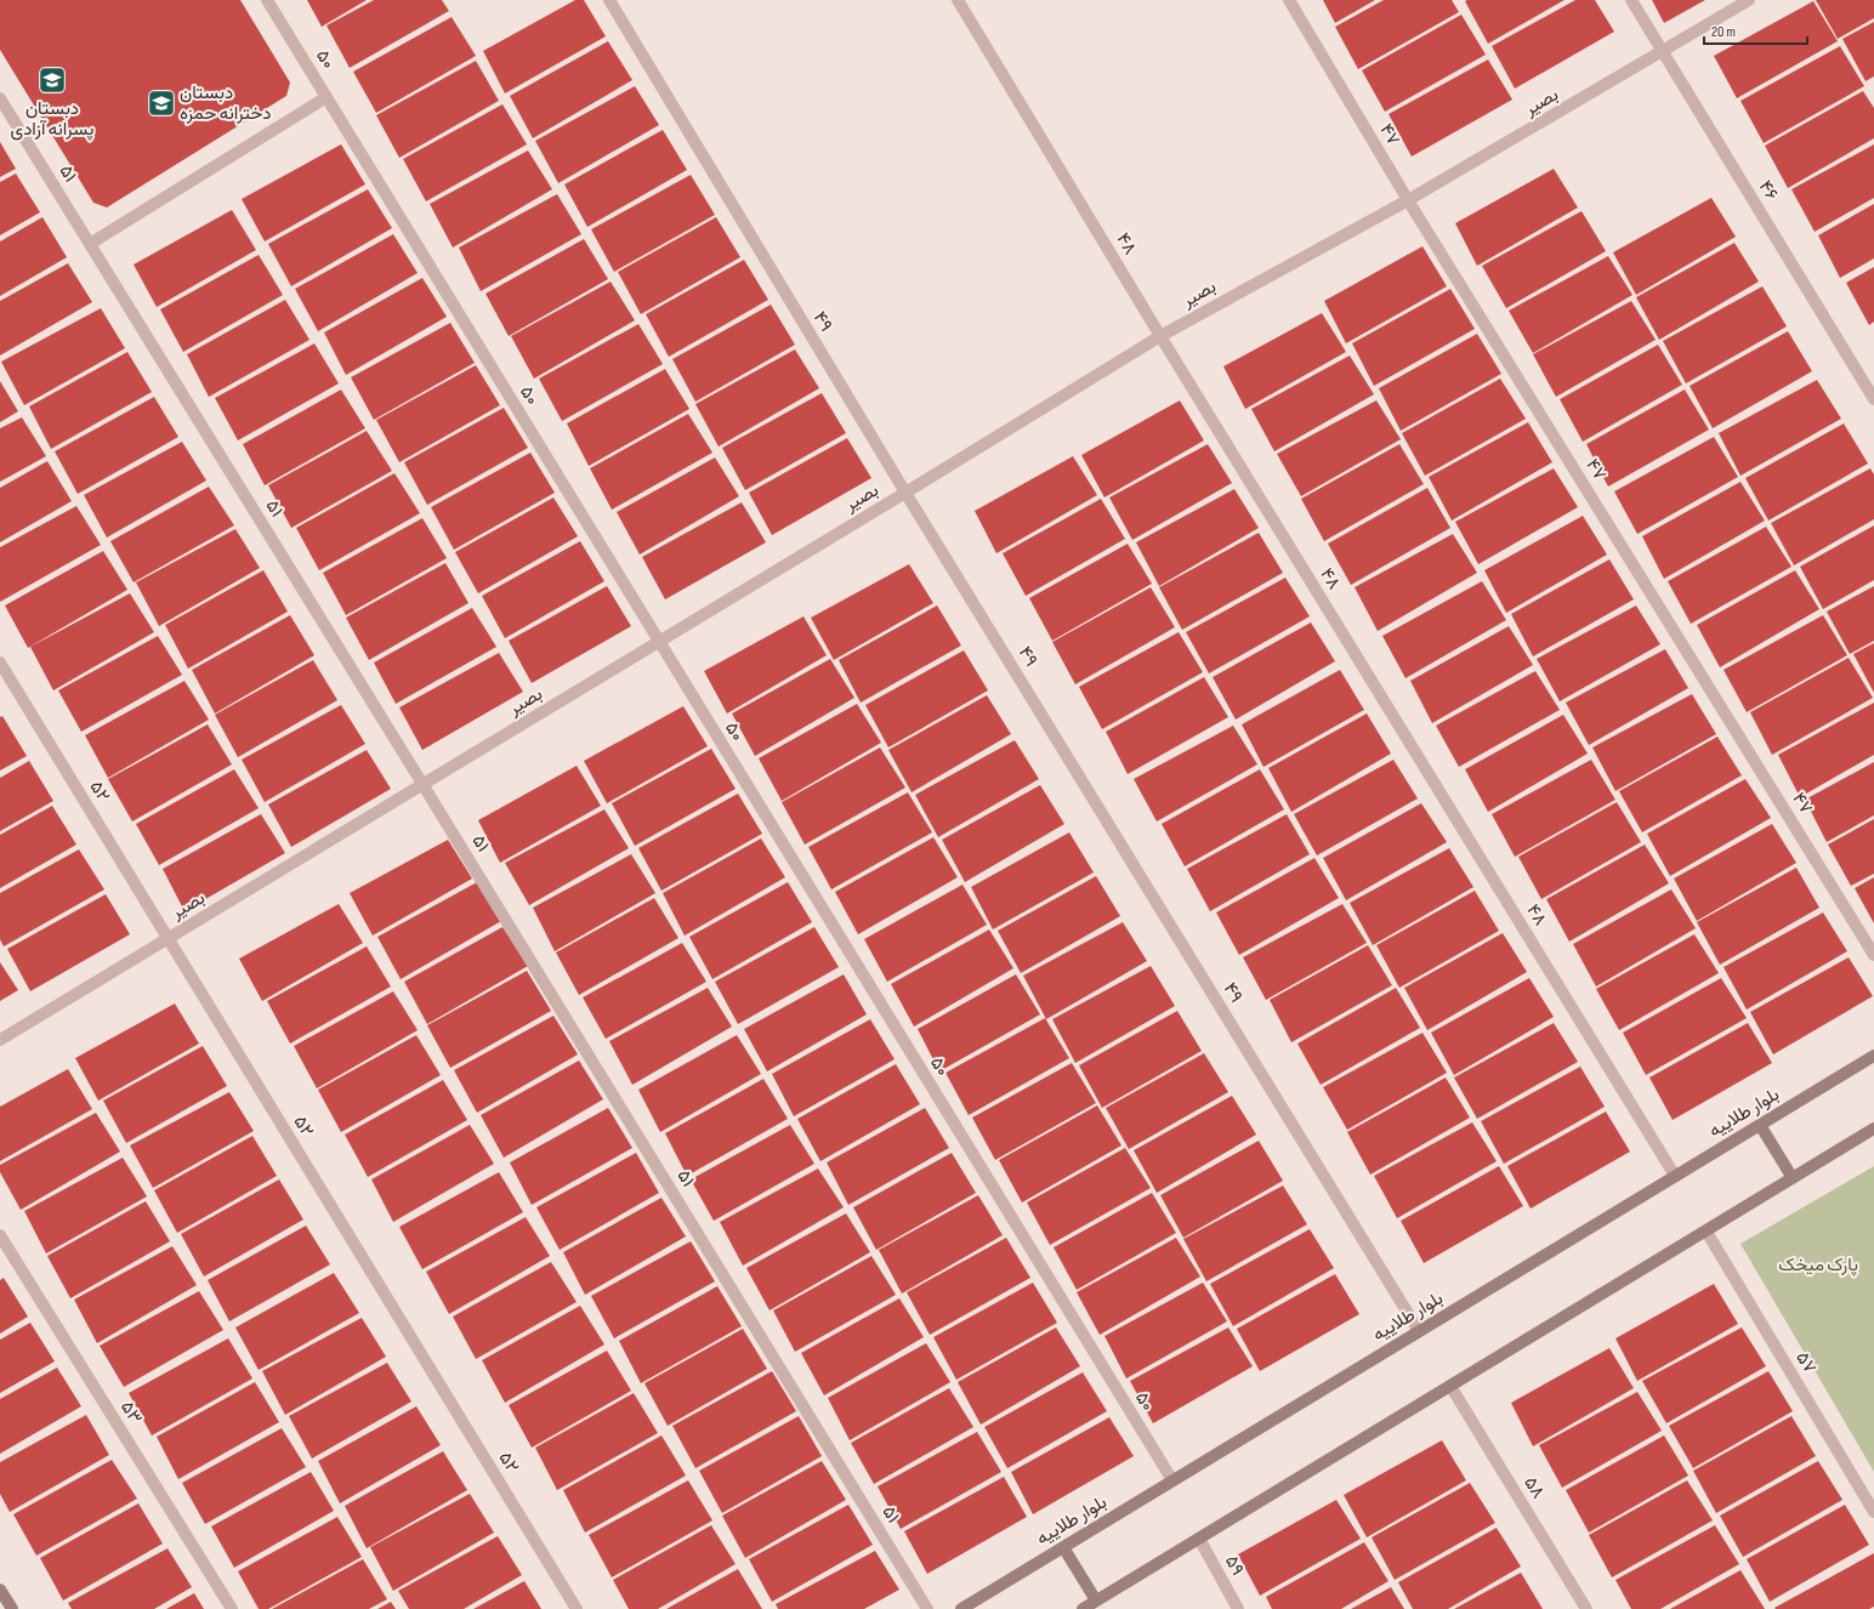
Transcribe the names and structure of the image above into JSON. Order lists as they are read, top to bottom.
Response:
{
  "streets": {
    "main road": ["بلوار طلاییه"],
    "street": [
      "۵۰",
      "بصیر",
      "۴۷",
      "۵۱",
      "۴۶",
      "۴۸",
      "۴۹",
      "۵۲",
      "۵۷",
      "۵۳",
      "۵۸",
      "۵۹"
    ]
  },
  "crossings": [
    ["۵۰", "بصیر"],
    ["۵۰", "بلوار طلاییه"],
    ["بصیر", "۴۷"],
    ["بصیر", "۵۱"],
    ["بصیر", "۴۶"],
    ["بصیر", "۴۸"],
    ["بصیر", "۴۹"],
    ["بصیر", "۵۲"],
    ["۴۸", "بلوار طلاییه"],
    ["۴۹", "بلوار طلاییه"]
  ],
  "parks": ["پارک میخک"],
  "places": {
    "school or university": ["دبستان پسرانه آزادی", "دبستان دخترانه حمزه"]
  },
  "scale_bar": "20 m"
}
